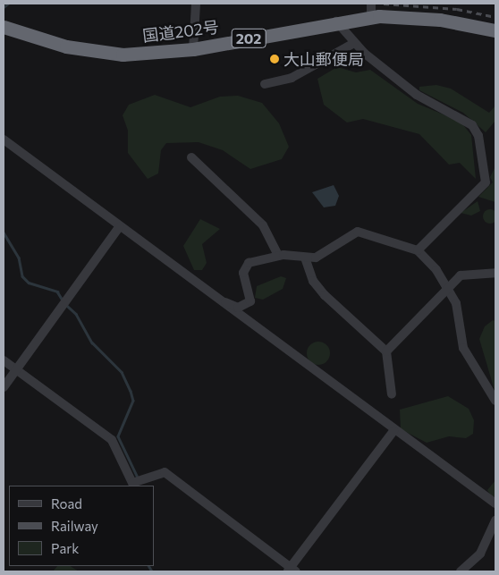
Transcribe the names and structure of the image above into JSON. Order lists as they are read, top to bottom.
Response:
{
  "streets": {
    "highway": ["国道202号", "202"]
  },
  "places": ["大山郵便局"],
  "legend": ["Road", "Railway", "Park"]
}
